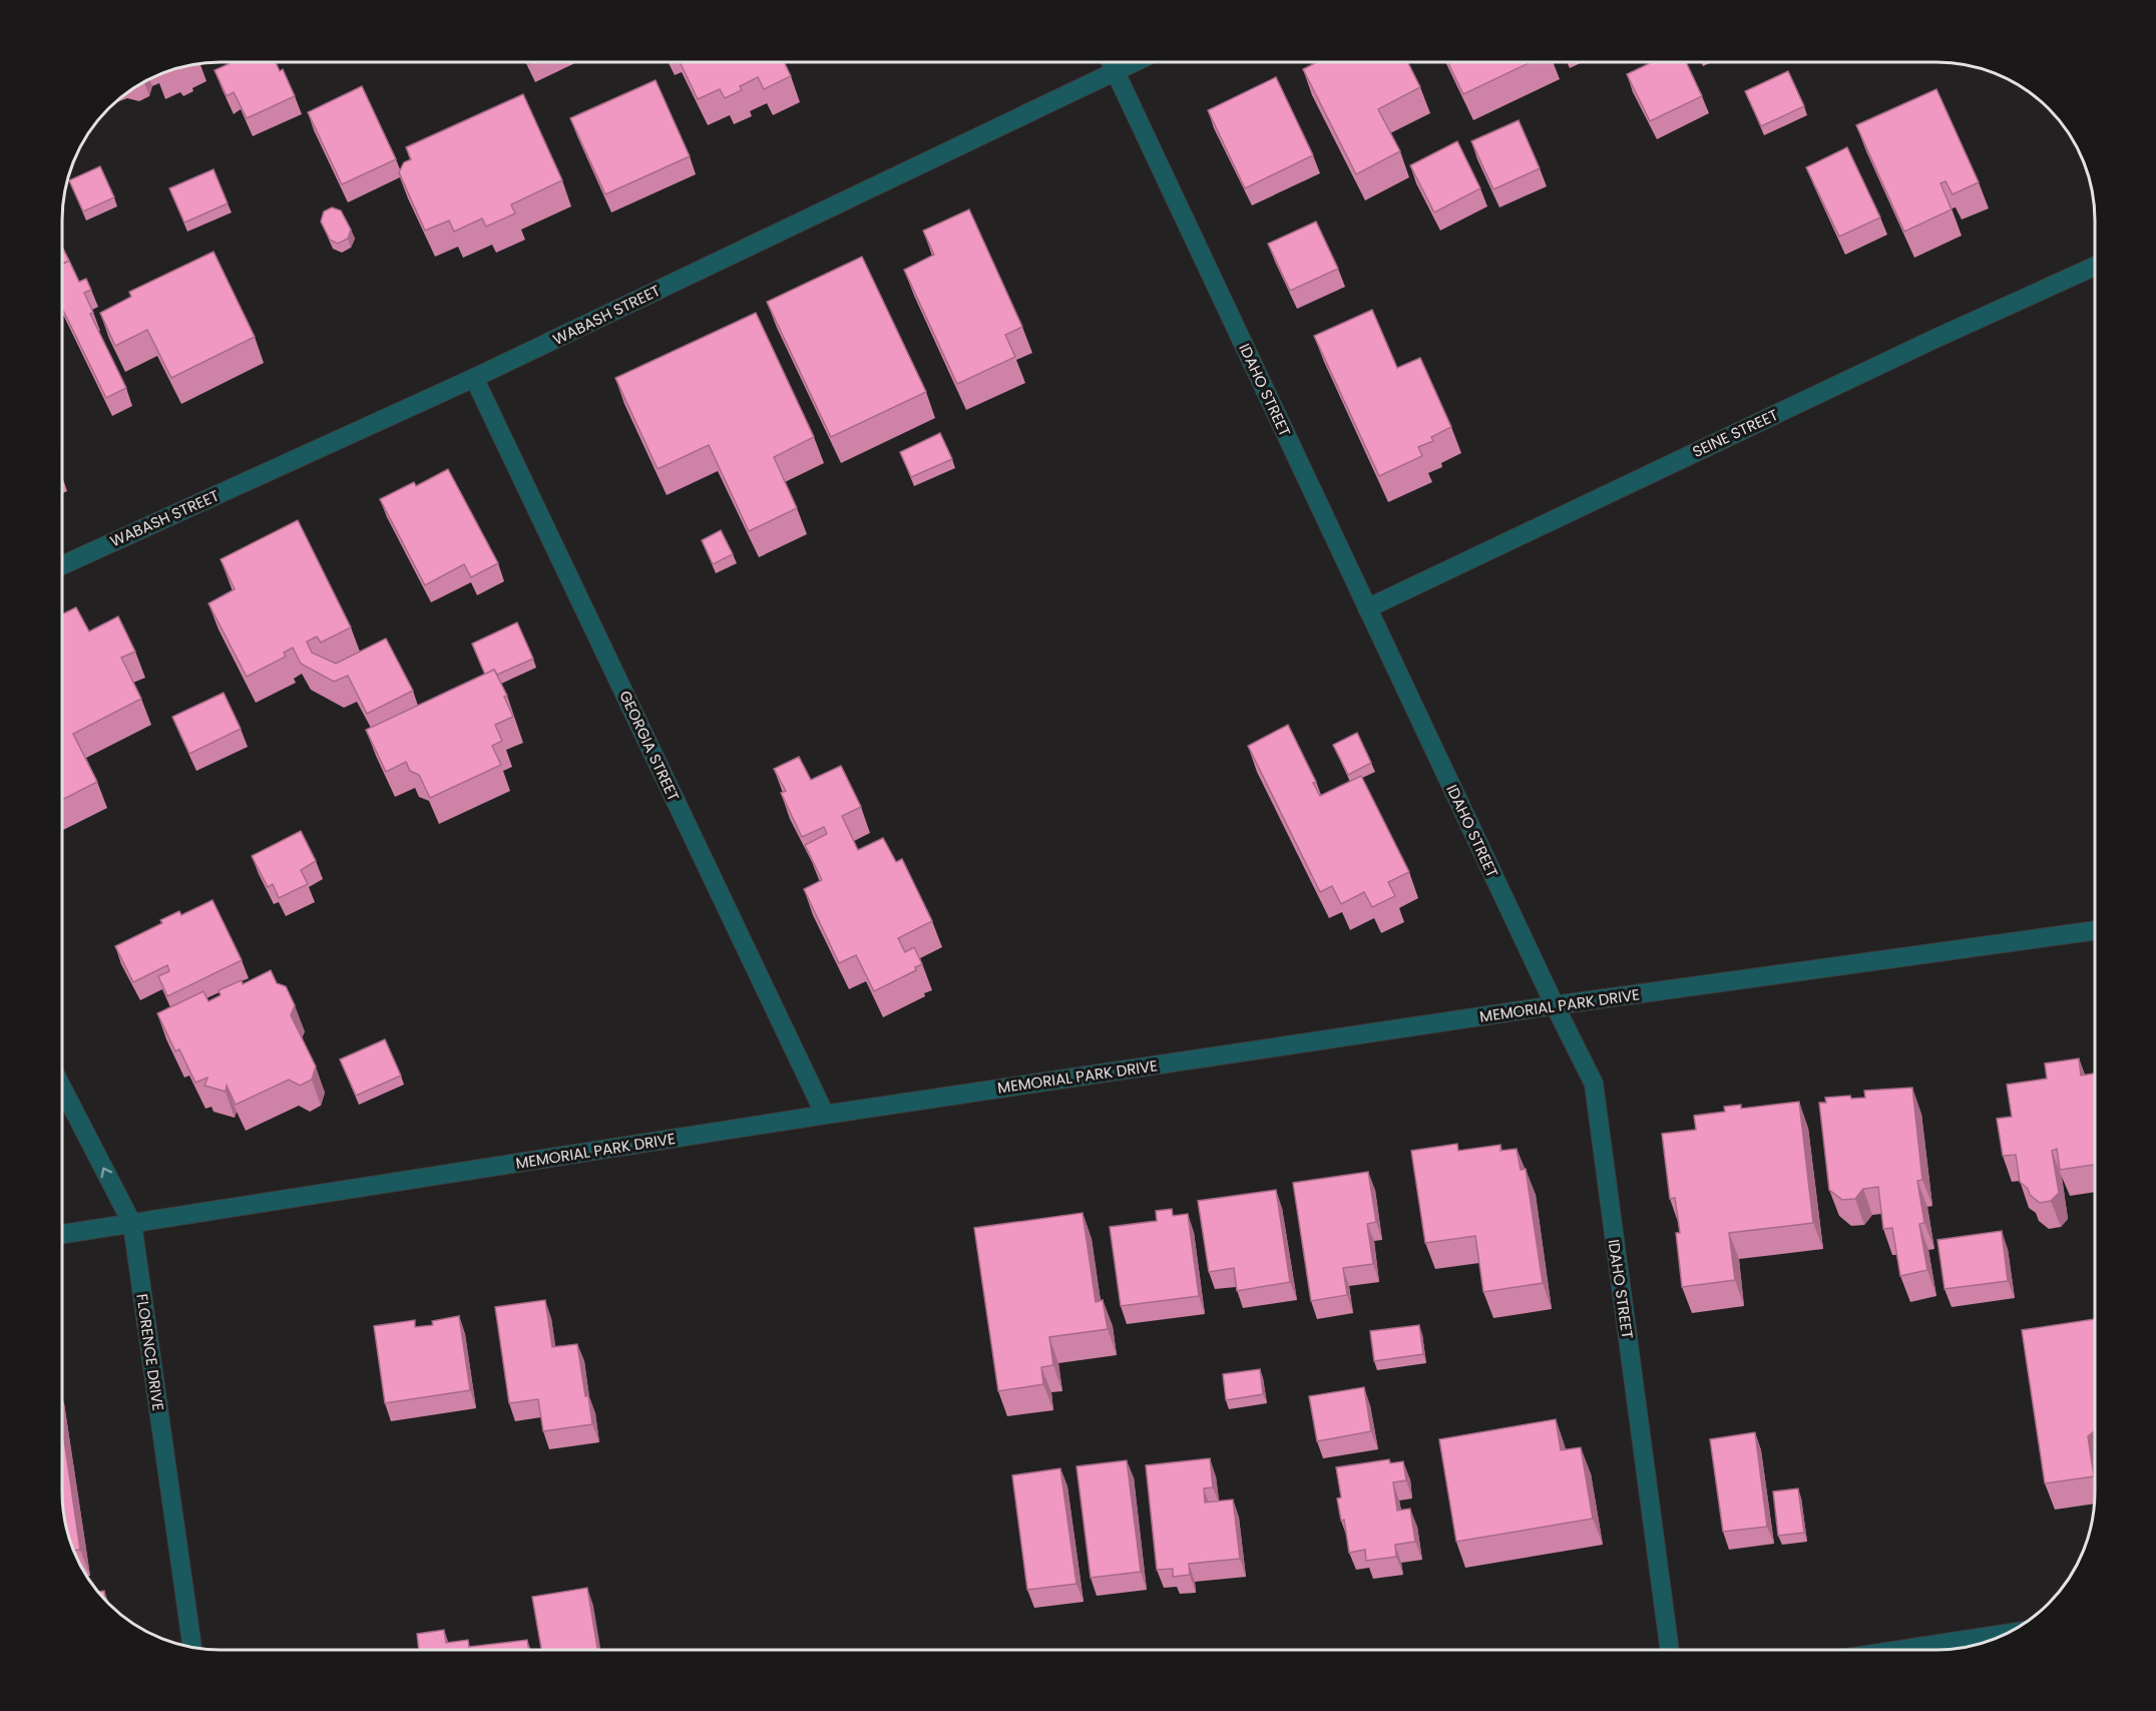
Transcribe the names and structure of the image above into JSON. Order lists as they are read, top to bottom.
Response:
{
  "streets": {
    "street": [
      "WABASH STREET",
      "IDAHO STREET",
      "SEINE STREET",
      "GEORGIA STREET",
      "MEMORIAL PARK DRIVE",
      "FLORENCE DRIVE"
    ]
  },
  "crossings": [
    ["WABASH STREET", "IDAHO STREET"],
    ["WABASH STREET", "GEORGIA STREET"],
    ["IDAHO STREET", "SEINE STREET"],
    ["IDAHO STREET", "MEMORIAL PARK DRIVE"],
    ["GEORGIA STREET", "MEMORIAL PARK DRIVE"],
    ["MEMORIAL PARK DRIVE", "FLORENCE DRIVE"]
  ]
}
